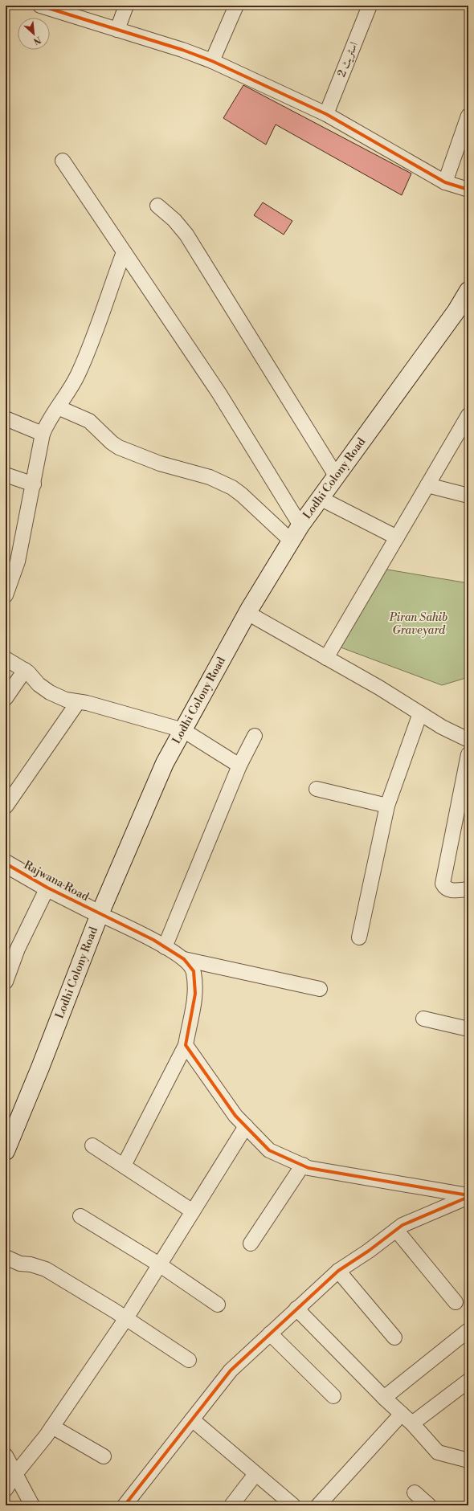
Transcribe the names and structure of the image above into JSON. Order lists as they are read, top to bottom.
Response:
{
  "streets": {
    "main road": ["Lodhi Colony Road", "Rajwana Road"],
    "street": ["اسٹریٹ 2"]
  },
  "crossings": [
    ["Lodhi Colony Road", "Rajwana Road"]
  ],
  "parks": ["Piran Sahib Graveyard"],
  "north": "bottom right"
}
